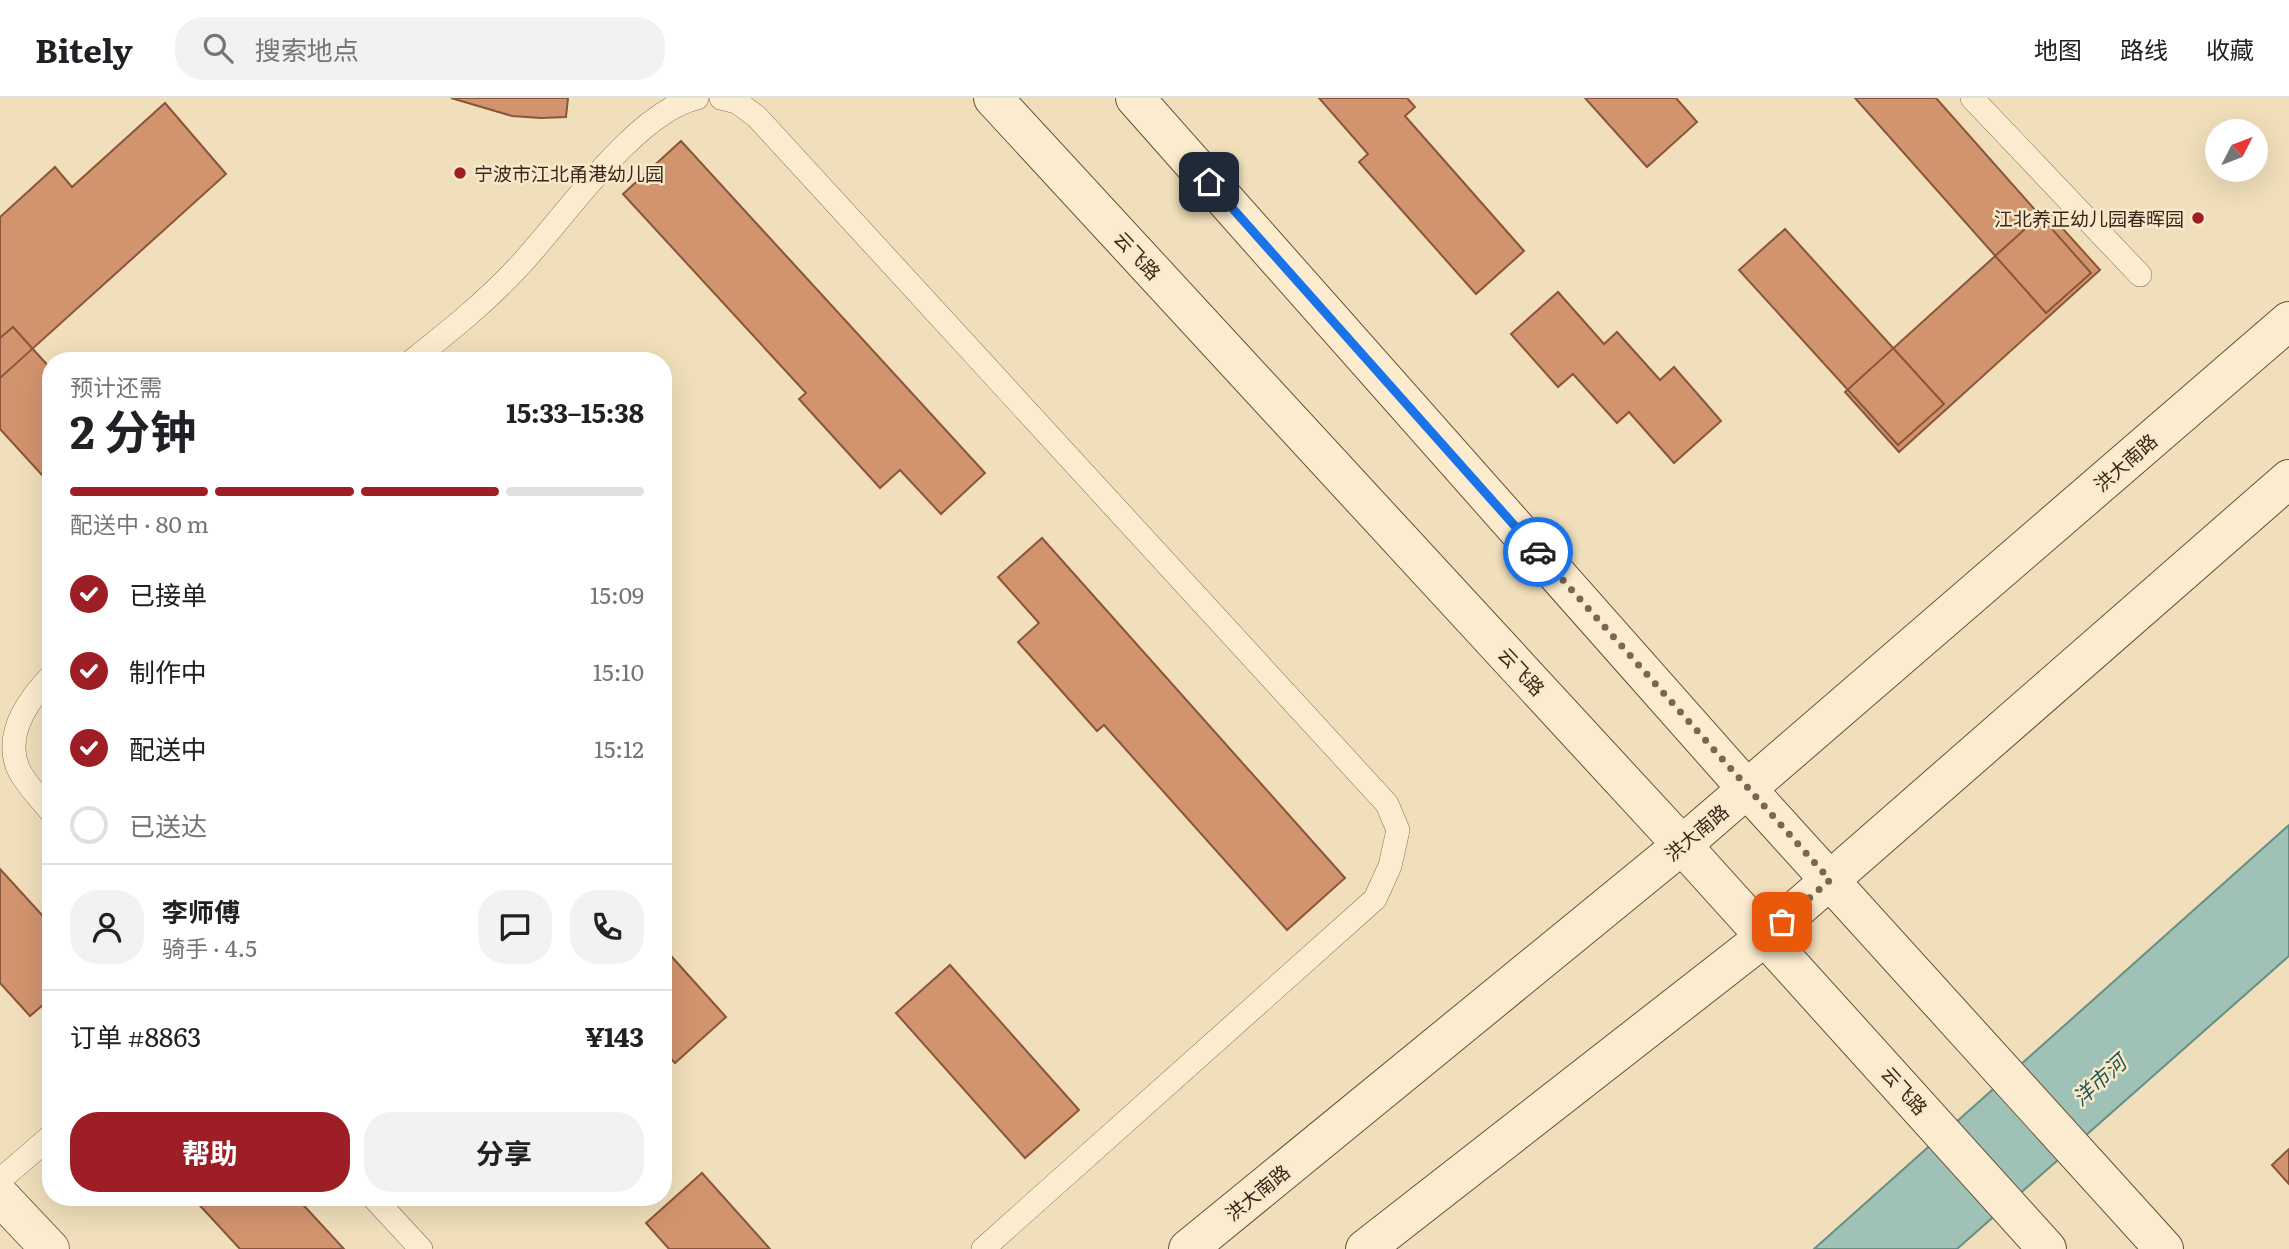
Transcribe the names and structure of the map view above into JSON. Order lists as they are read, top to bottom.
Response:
{
  "streets": {
    "main road": ["云飞路", "洪大南路"]
  },
  "crossings": [
    ["云飞路", "洪大南路"]
  ],
  "water": ["洋市河"],
  "places": ["宁波市江北甬港幼儿园", "江北养正幼儿园春晖园"],
  "north": "top right",
  "page": {
    "header": "Bitely",
    "search": "搜索地点",
    "nav": ["地图", "路线", "收藏"],
    "heading": ["2 分钟", "预计还需", "15:33–15:38"],
    "panel": [
      "李师傅",
      "骑手 · 4.5",
      "订单 #8863",
      "¥143"
    ],
    "bar": "配送中 · 80 m",
    "list": [
      ["已接单", "15:09"],
      ["制作中", "15:10"],
      ["配送中", "15:12"],
      "已送达"
    ],
    "buttons": ["帮助", "分享"]
  }
}
